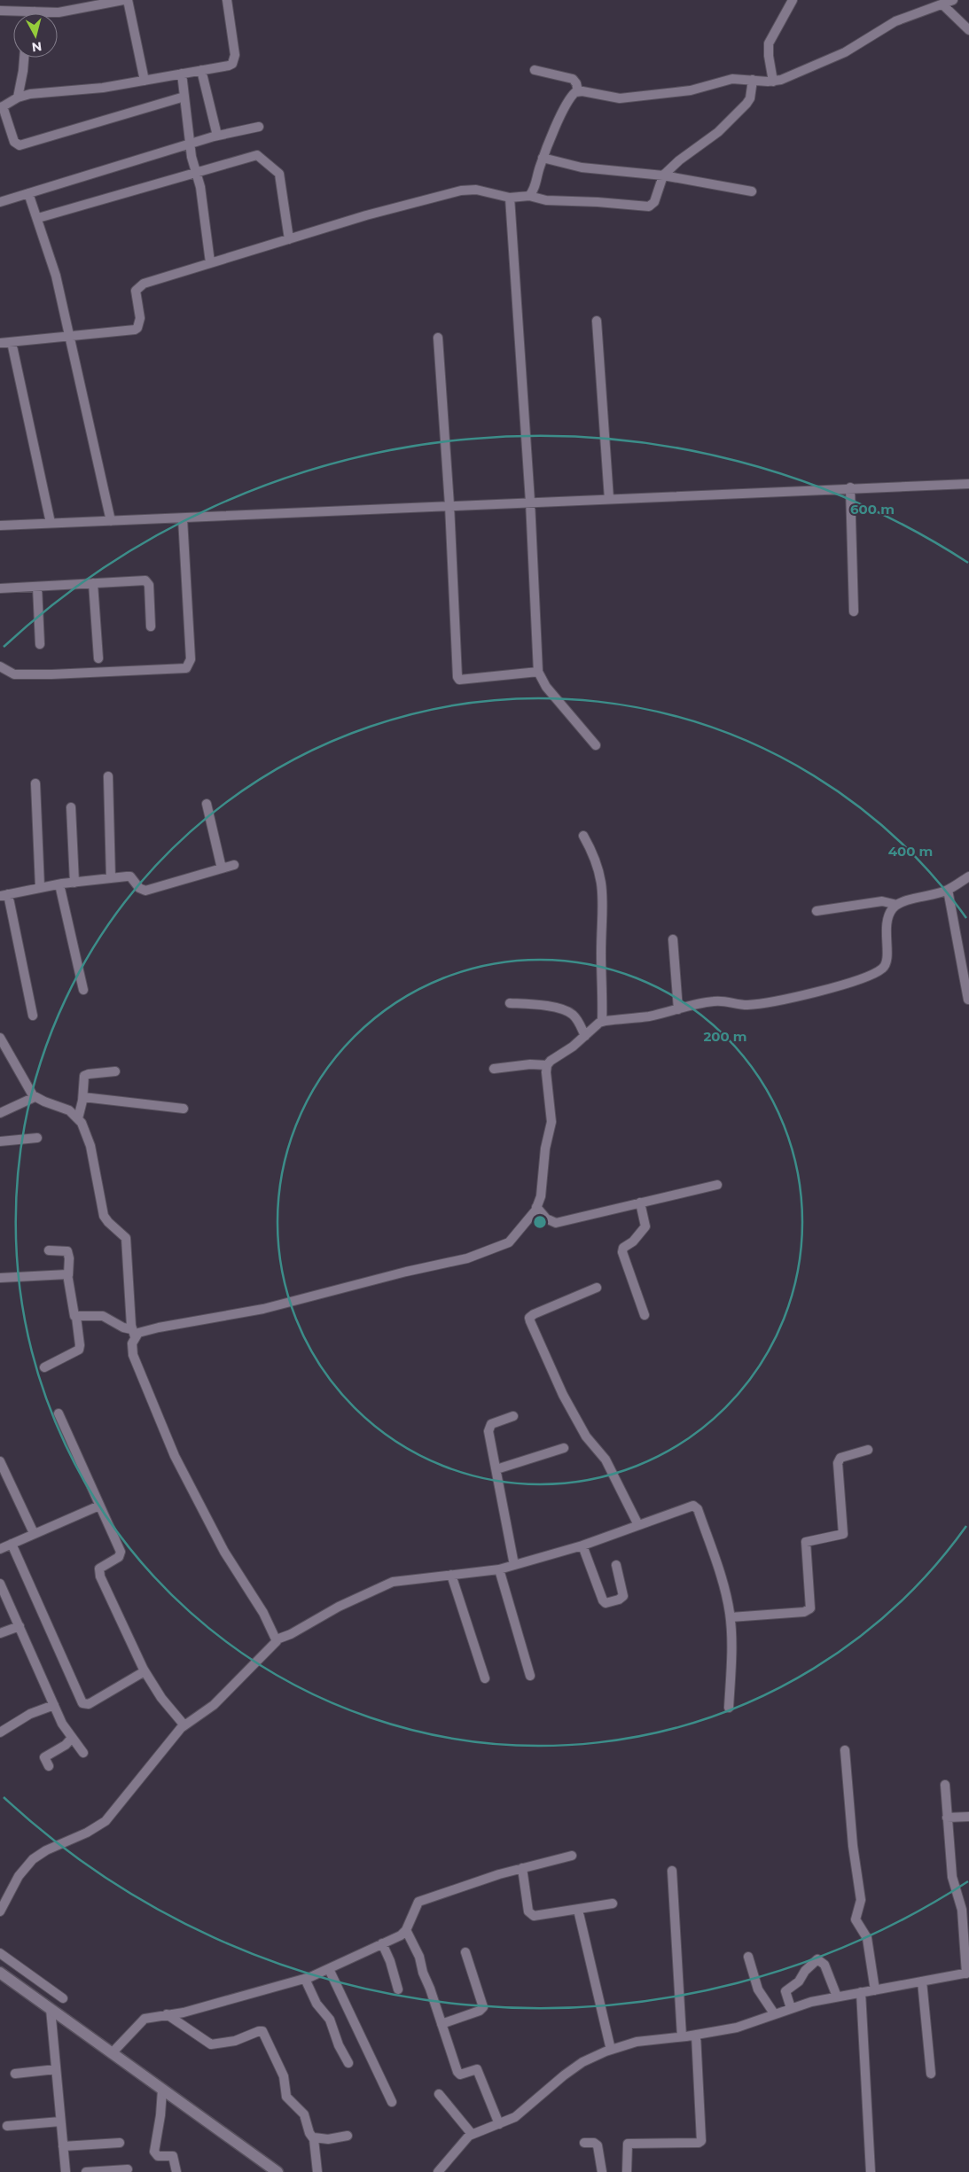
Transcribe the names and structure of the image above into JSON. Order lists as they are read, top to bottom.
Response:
{
  "north": "bottom",
  "rings": ["600 m", "400 m", "200 m"]
}
